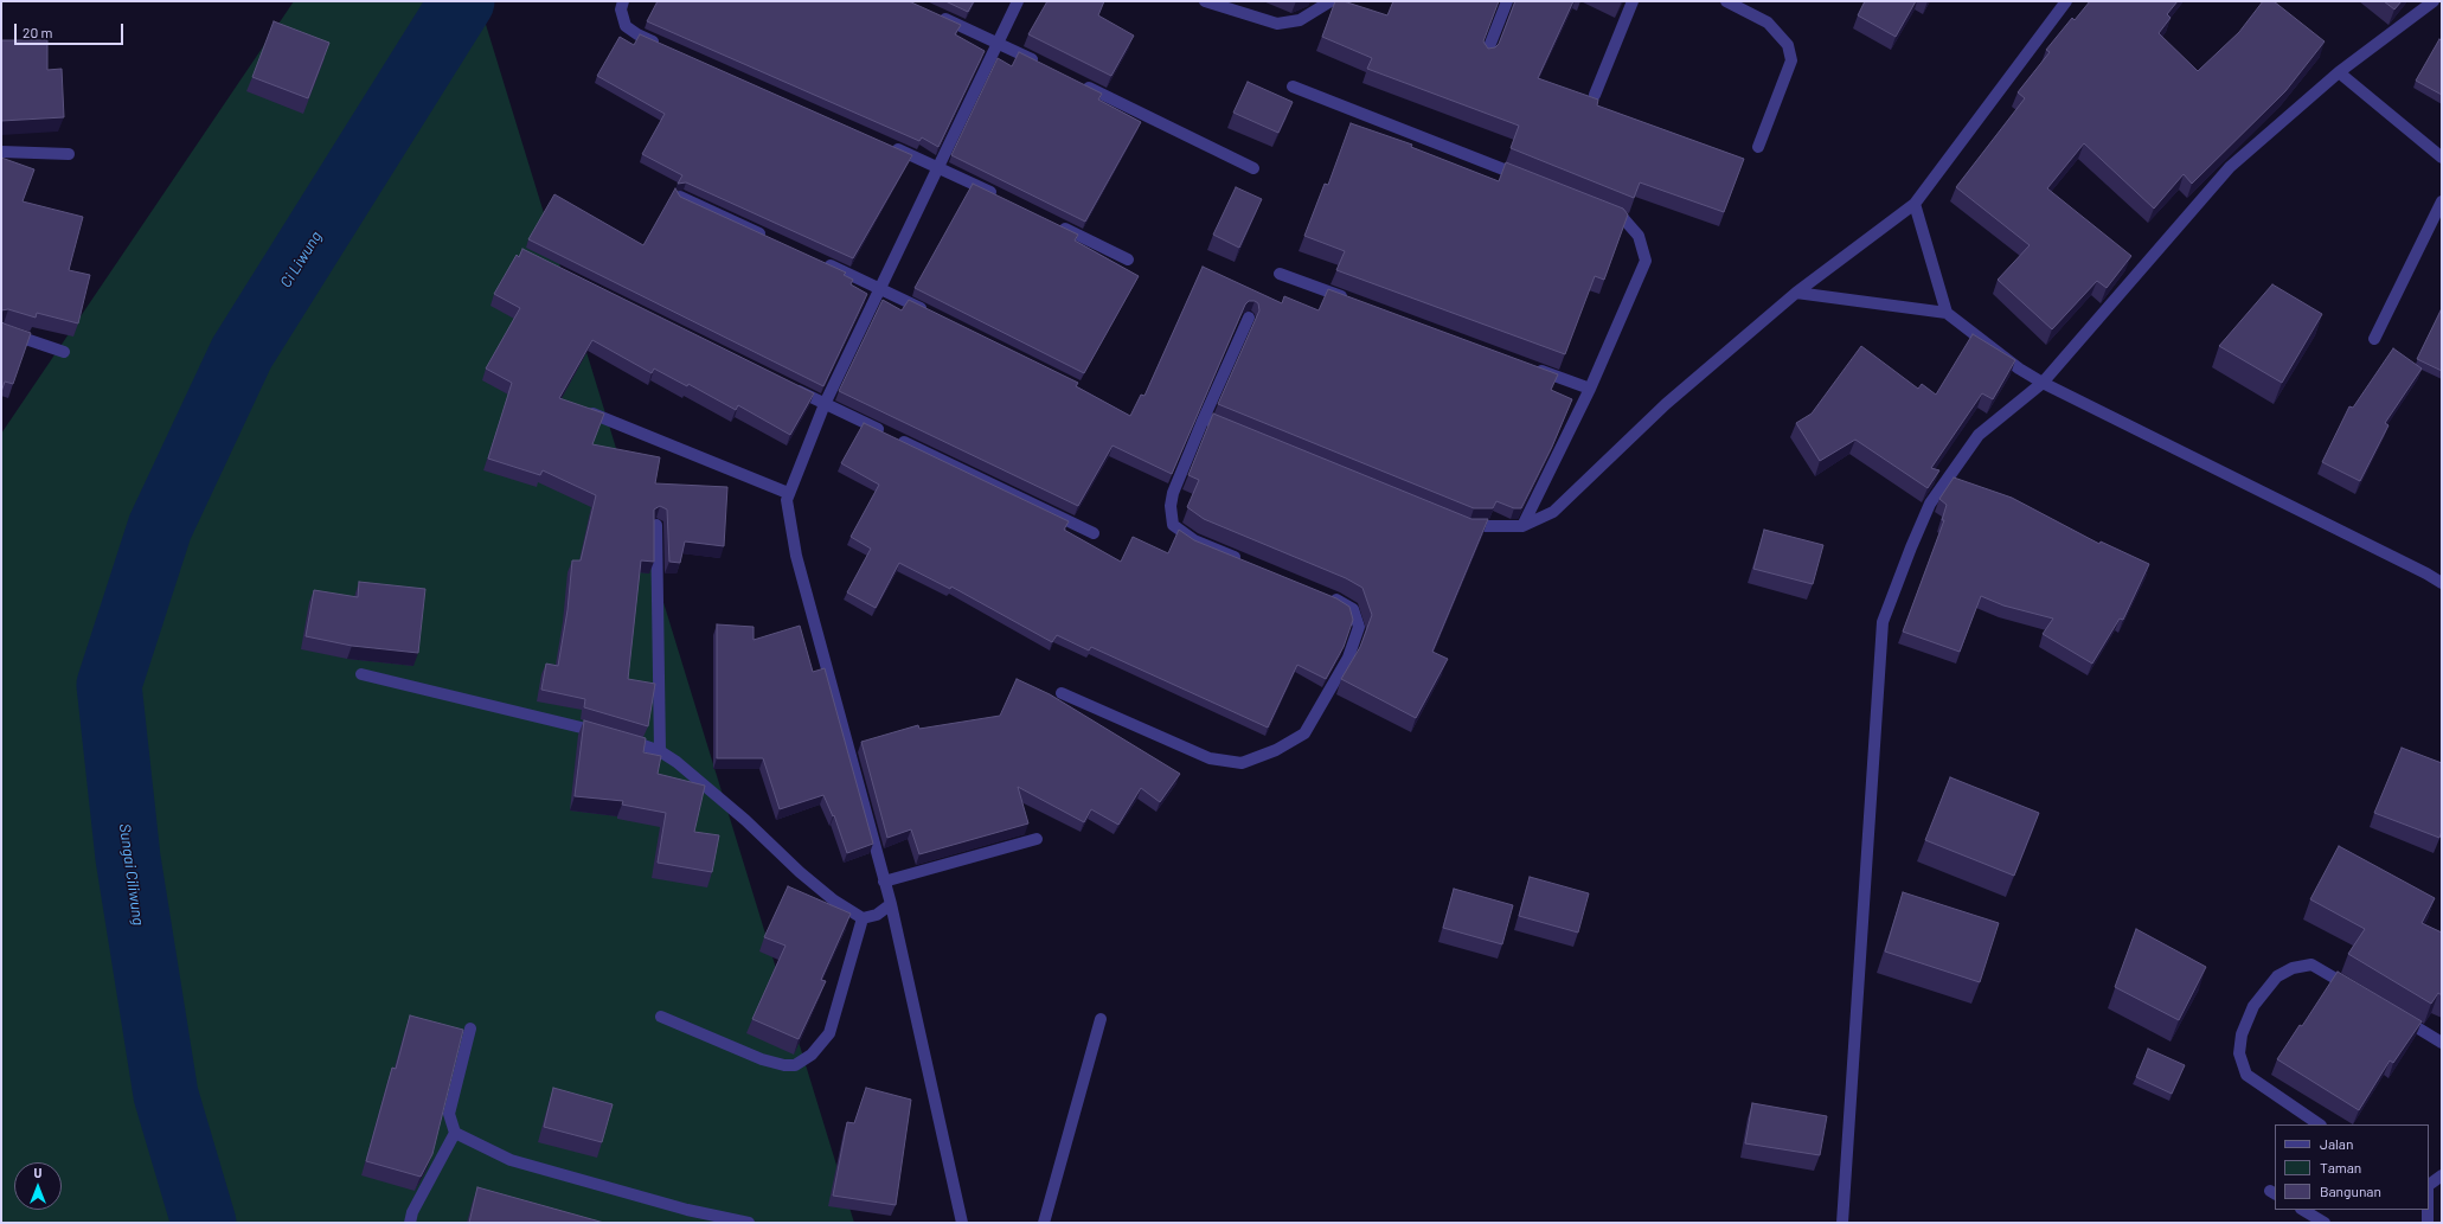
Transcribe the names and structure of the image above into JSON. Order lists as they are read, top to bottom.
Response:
{
  "water": ["Ci Liwung", "Sungai Ciliwung"],
  "legend": ["Jalan", "Taman", "Bangunan"],
  "scale_bar": "20 m",
  "north": "top"
}
